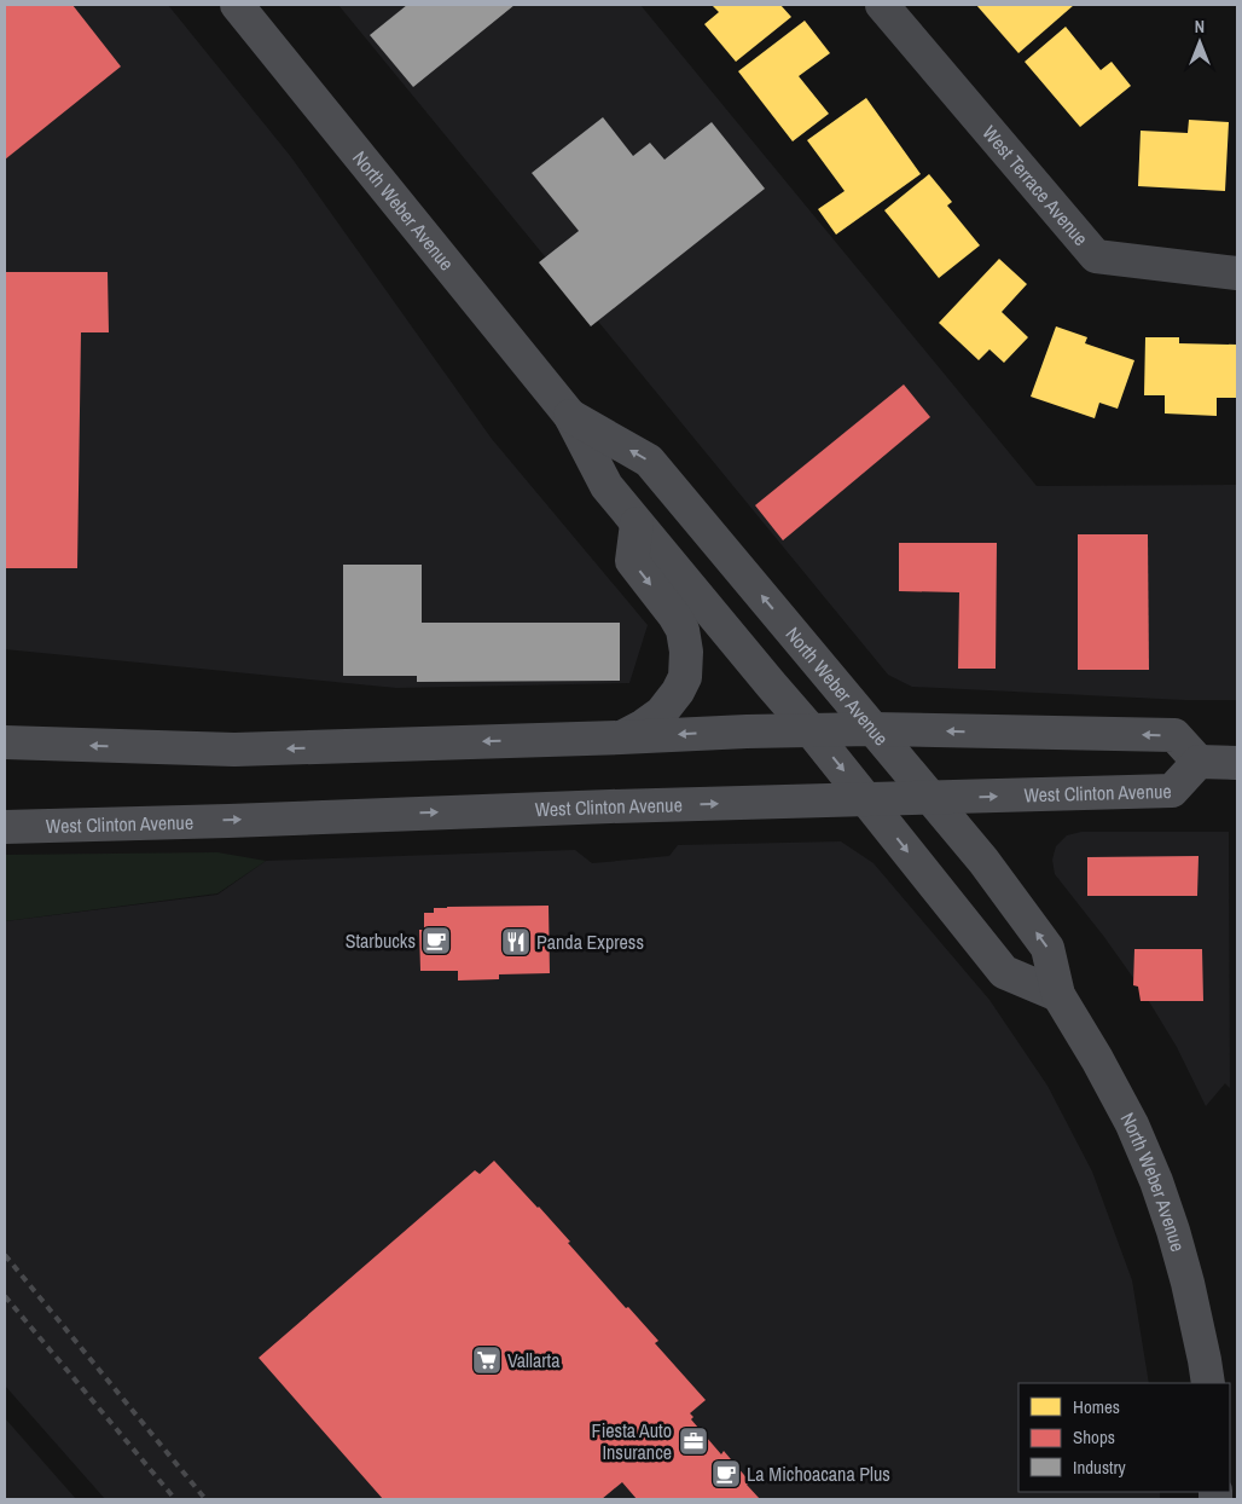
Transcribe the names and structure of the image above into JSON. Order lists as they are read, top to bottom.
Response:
{
  "streets": {
    "main road": ["North Weber Avenue", "West Clinton Avenue"],
    "street": ["West Terrace Avenue"]
  },
  "crossings": [
    ["North Weber Avenue", "West Clinton Avenue"]
  ],
  "places": {
    "cafe": ["Starbucks", "La Michoacana Plus"],
    "restaurant": ["Panda Express"],
    "supermarket": ["Vallarta"],
    "office": ["Fiesta Auto Insurance"]
  },
  "legend": ["Homes", "Shops", "Industry"],
  "north": "top"
}
